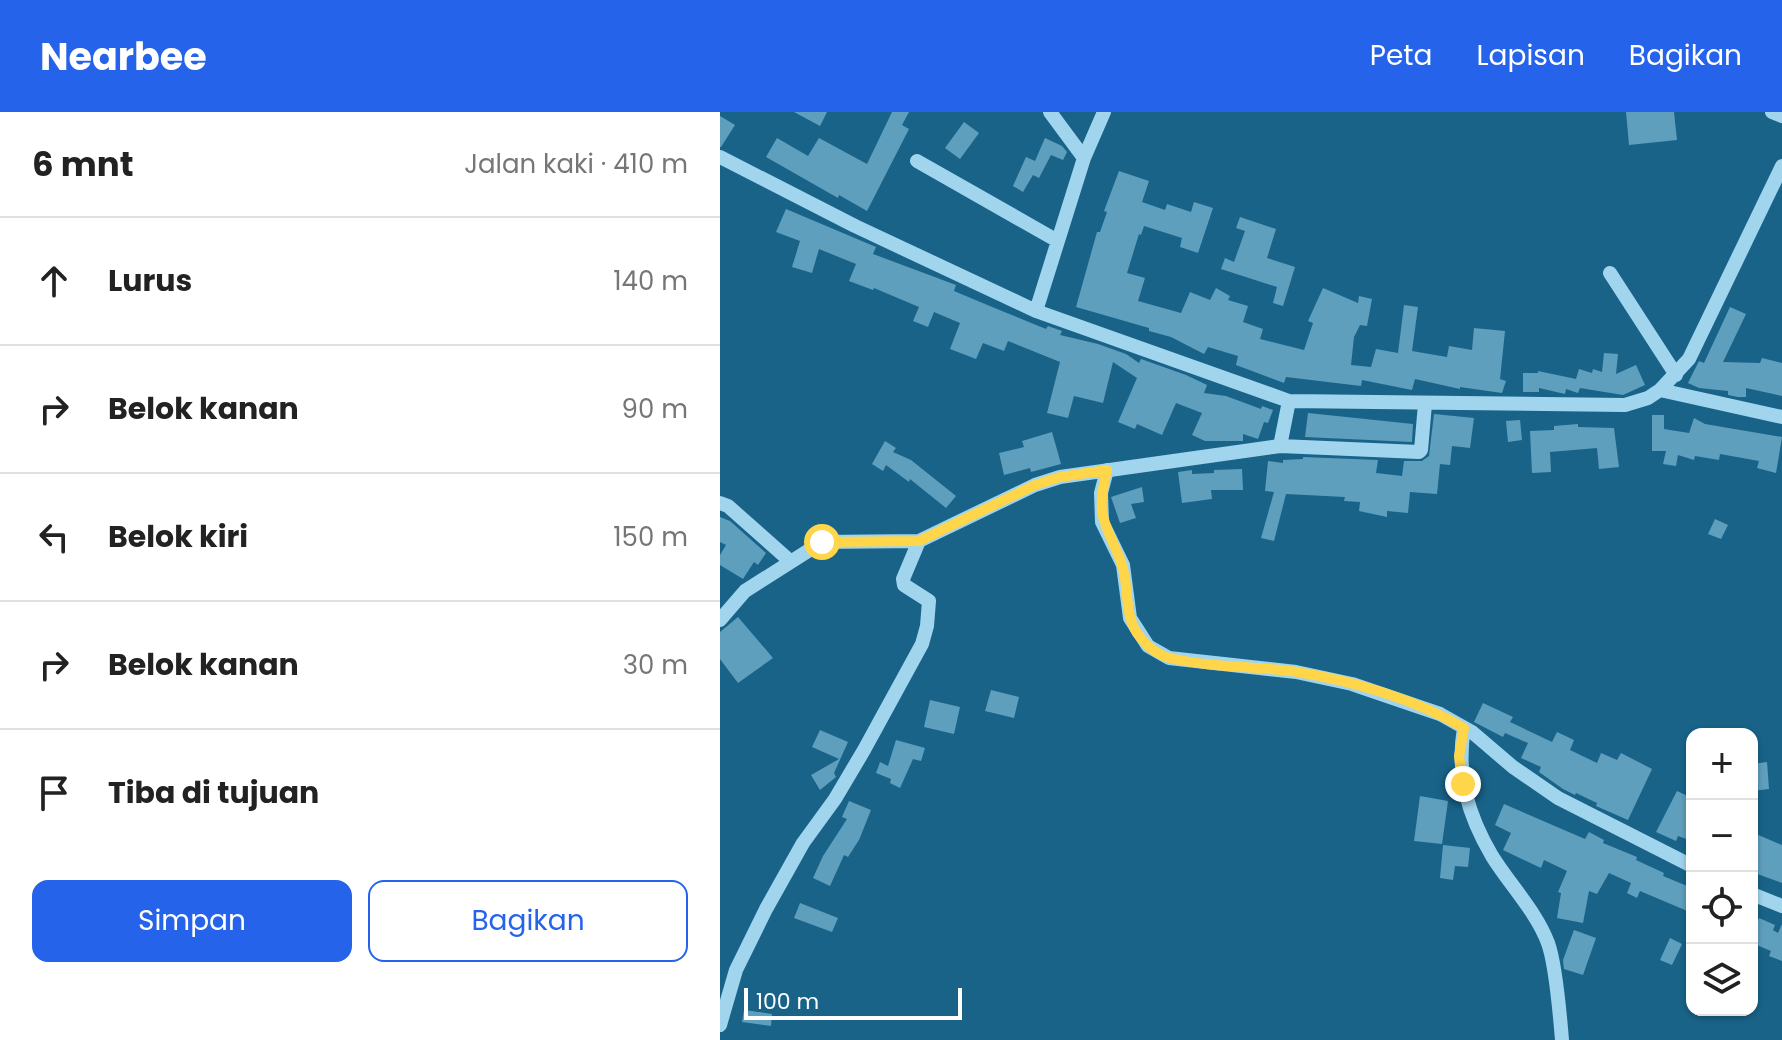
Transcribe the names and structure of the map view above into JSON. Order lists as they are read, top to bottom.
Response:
{
  "scale_bar": "100 m",
  "page": {
    "header": "Nearbee",
    "nav": ["Peta", "Lapisan", "Bagikan"],
    "heading": ["6 mnt", "Jalan kaki · 410 m"],
    "list": [
      ["Lurus", "140 m"],
      ["Belok kanan", "90 m"],
      ["Belok kiri", "150 m"],
      ["Belok kanan", "30 m"],
      "Tiba di tujuan"
    ],
    "map_buttons": ["+", "−"],
    "buttons": ["Simpan", "Bagikan"],
    "scale": "100 m"
  }
}
